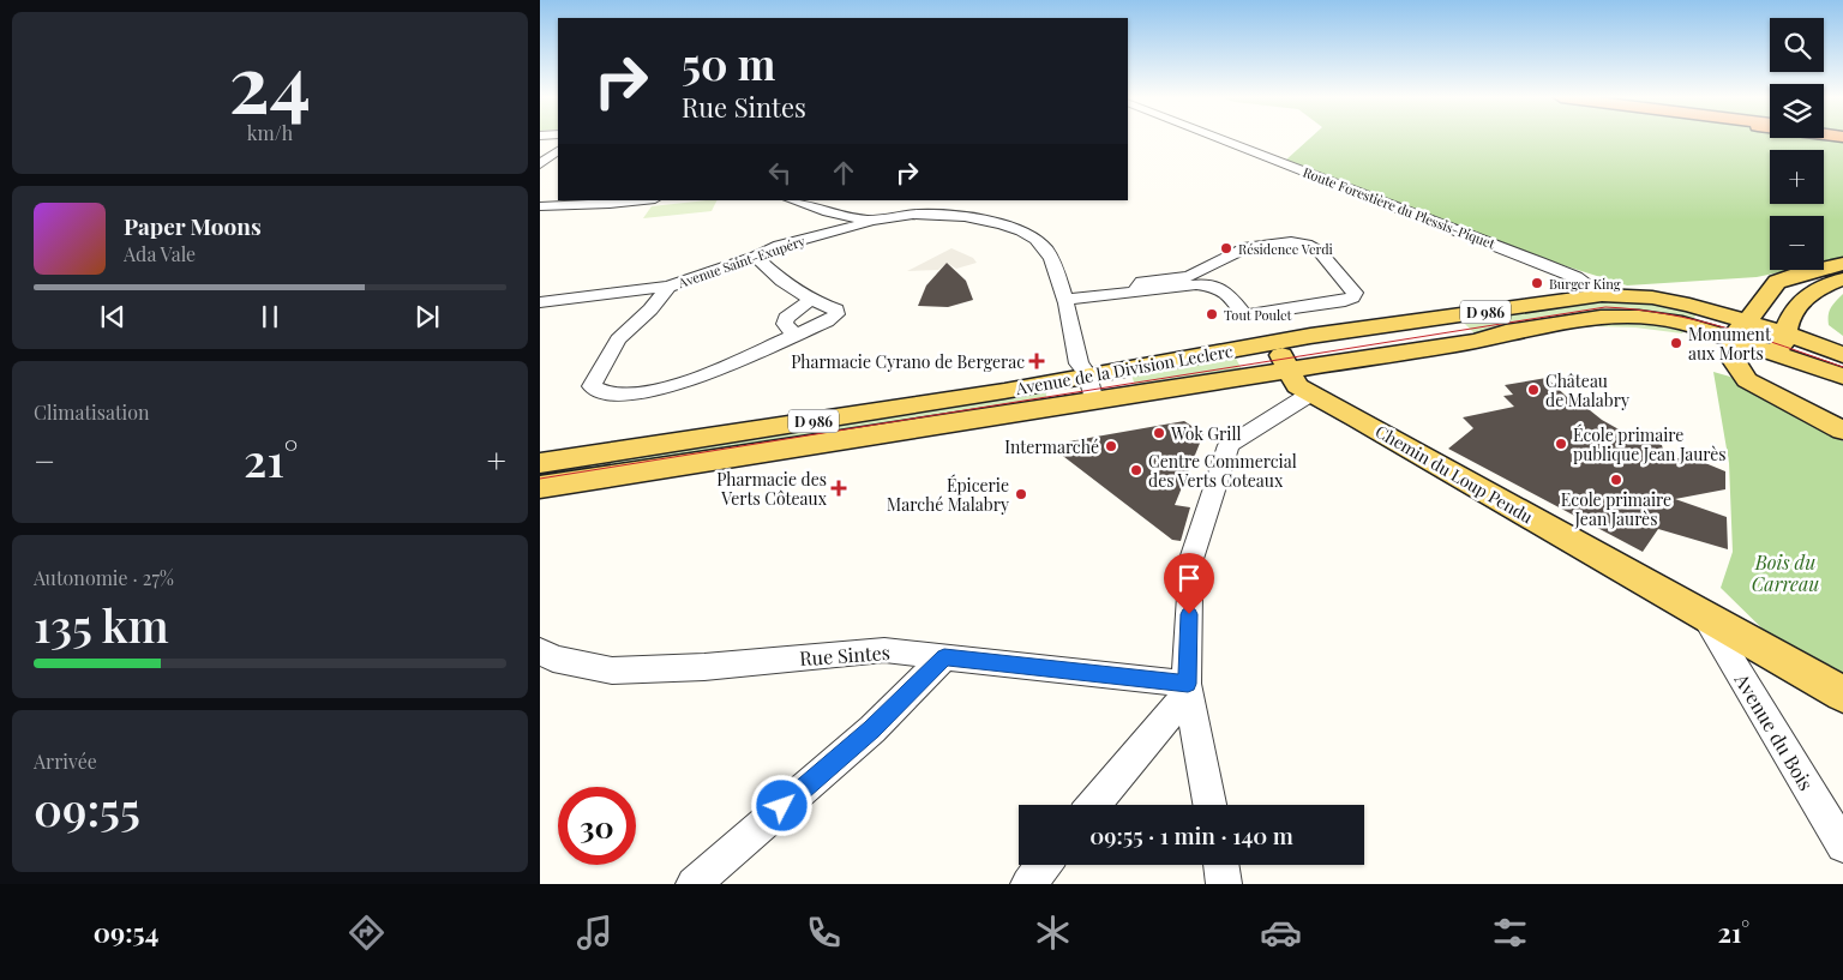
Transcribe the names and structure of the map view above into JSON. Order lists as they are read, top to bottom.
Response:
{
  "streets": {
    "main road": ["D 986", "Avenue de la Division Leclerc", "Chemin du Loup Pendu"],
    "street": [
      "Route Forestière du Plessis-Piquet",
      "Avenue Saint-Exupéry",
      "Rue Sintes",
      "Avenue du Bois"
    ]
  },
  "crossings": [
    ["Route Forestière du Plessis-Piquet", "Avenue de la Division Leclerc"],
    ["Avenue de la Division Leclerc", "Chemin du Loup Pendu"],
    ["Chemin du Loup Pendu", "Avenue du Bois"]
  ],
  "parks": ["Bois du Carreau"],
  "places": {
    "other": [
      "Résidence Verdi",
      "Burger King",
      "Tout Poulet",
      "Monument aux Morts",
      "Château de Malabry",
      "Wok Grill",
      "École primaire publique Jean Jaurès",
      "Intermarché",
      "Centre Commercial des Verts Coteaux",
      "Ecole primaire Jean Jaurès",
      "Épicerie Marché Malabry"
    ],
    "health": ["Pharmacie Cyrano de Bergerac", "Pharmacie des Verts Côteaux"]
  },
  "page": {
    "tile": [
      ["24", "km/h"],
      "Climatisation",
      ["Autonomie · 27%", "135 km"],
      ["Arrivée", "09:55"]
    ],
    "map_buttons": ["+", "−"],
    "turn": ["50 m", "Rue Sintes"],
    "song": ["Paper Moons", "Ada Vale"],
    "heat": ["−", "21°", "+"],
    "limit": "30",
    "trip": "09:55 · 1 min · 140 m",
    "tabs": ["09:54", "21°"]
  }
}
